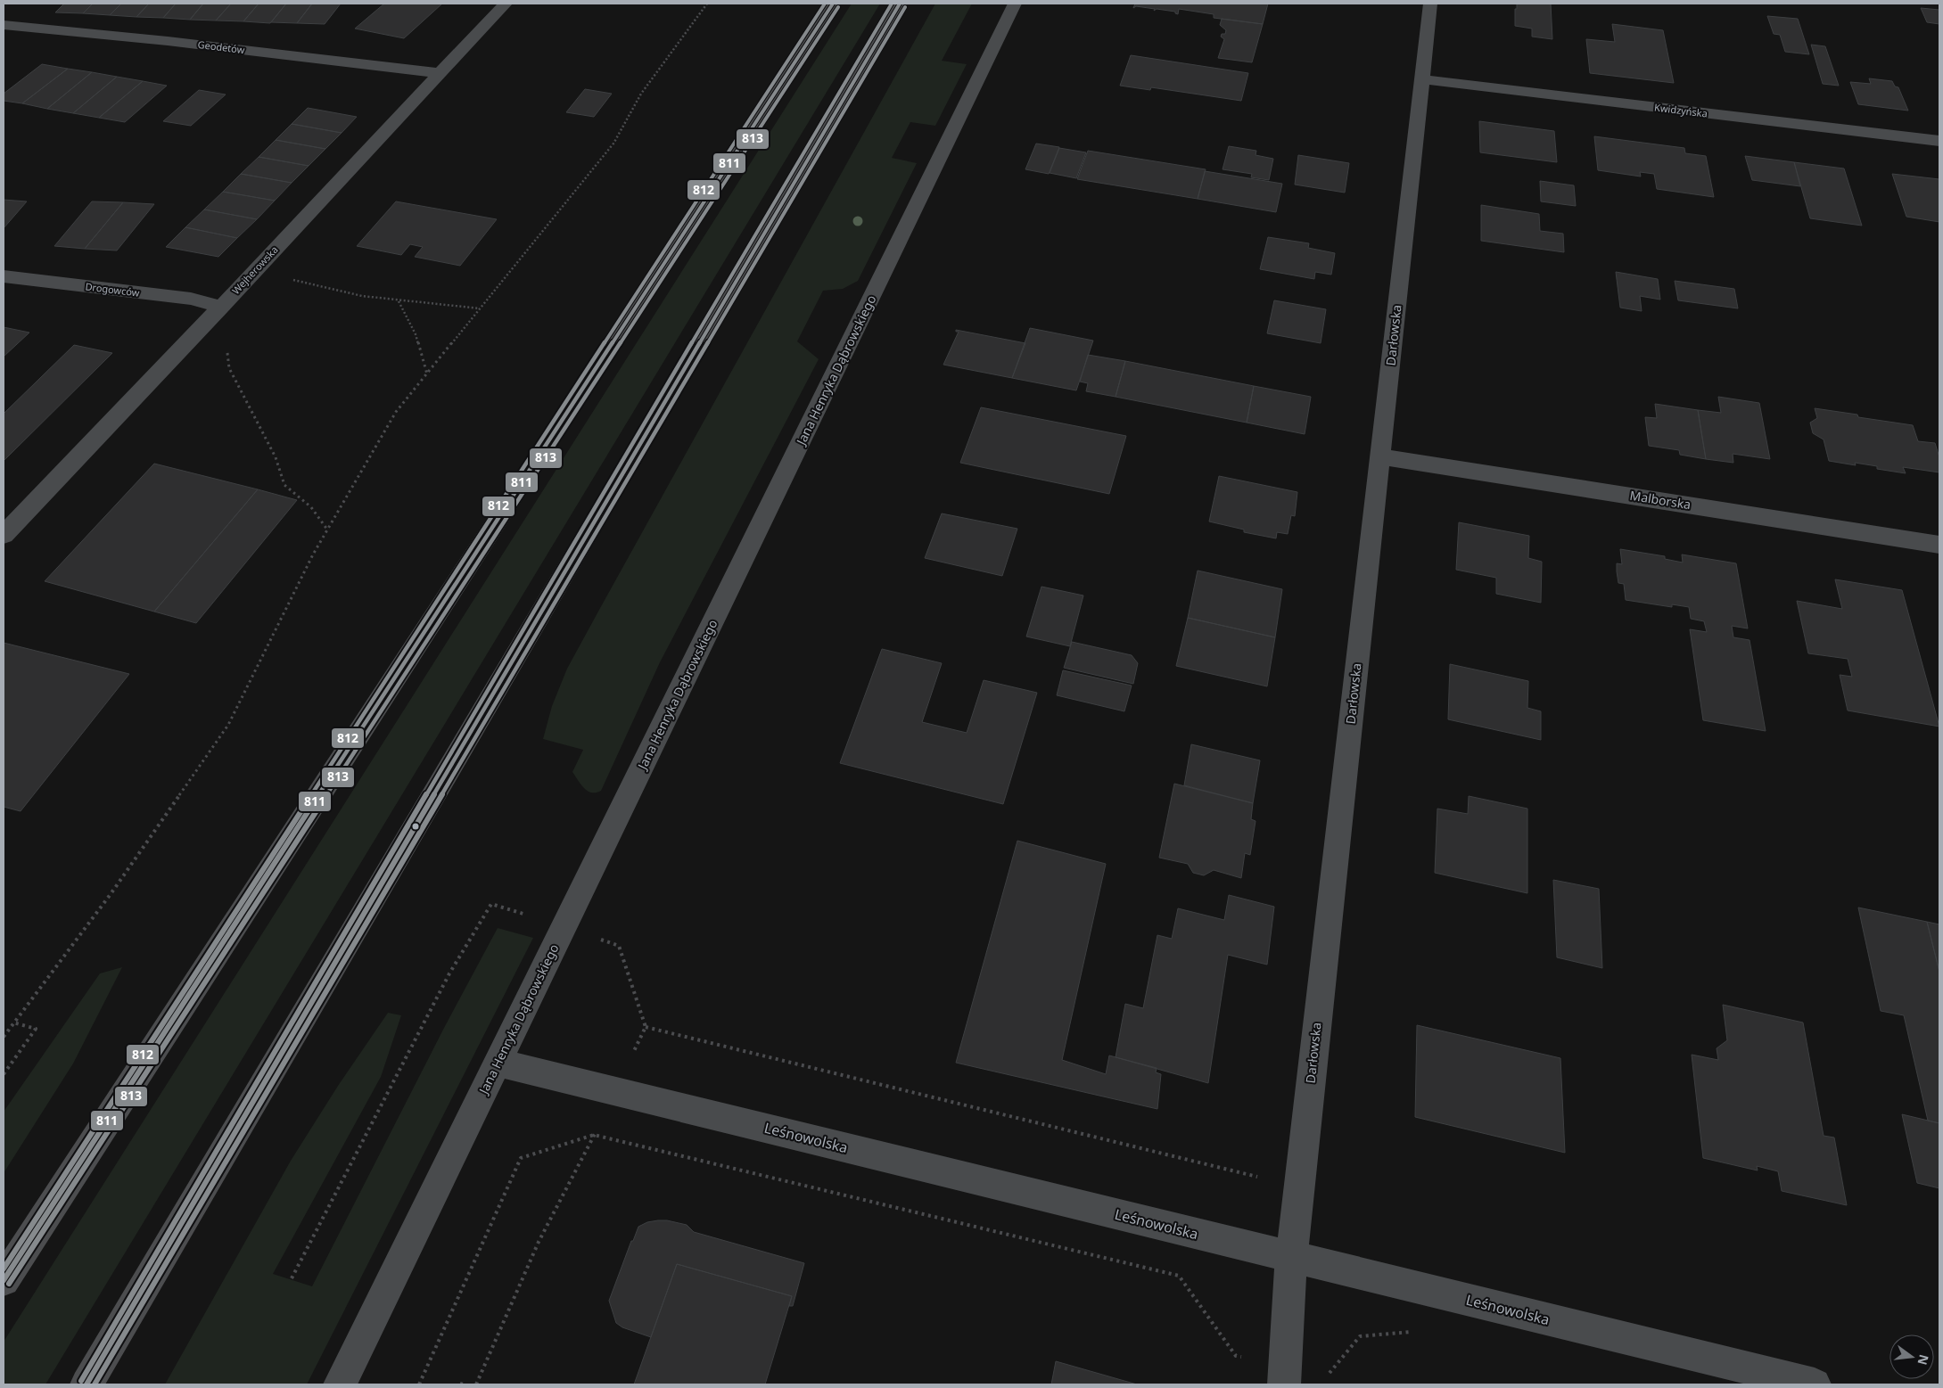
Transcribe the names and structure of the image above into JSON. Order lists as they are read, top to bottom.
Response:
{
  "streets": {
    "street": [
      "Geodetów",
      "Kwidzyńska",
      "Wejherowska",
      "Drogowców",
      "Darłowska",
      "Jana Henryka Dąbrowskiego",
      "Malborska",
      "Leśnowolska"
    ]
  },
  "crossings": [
    ["Geodetów", "Wejherowska"],
    ["Kwidzyńska", "Darłowska"],
    ["Wejherowska", "Drogowców"],
    ["Darłowska", "Malborska"],
    ["Darłowska", "Leśnowolska"],
    ["Jana Henryka Dąbrowskiego", "Leśnowolska"]
  ],
  "lines": ["transit line 811", "transit line 812", "transit line 813"],
  "north": "right"
}
